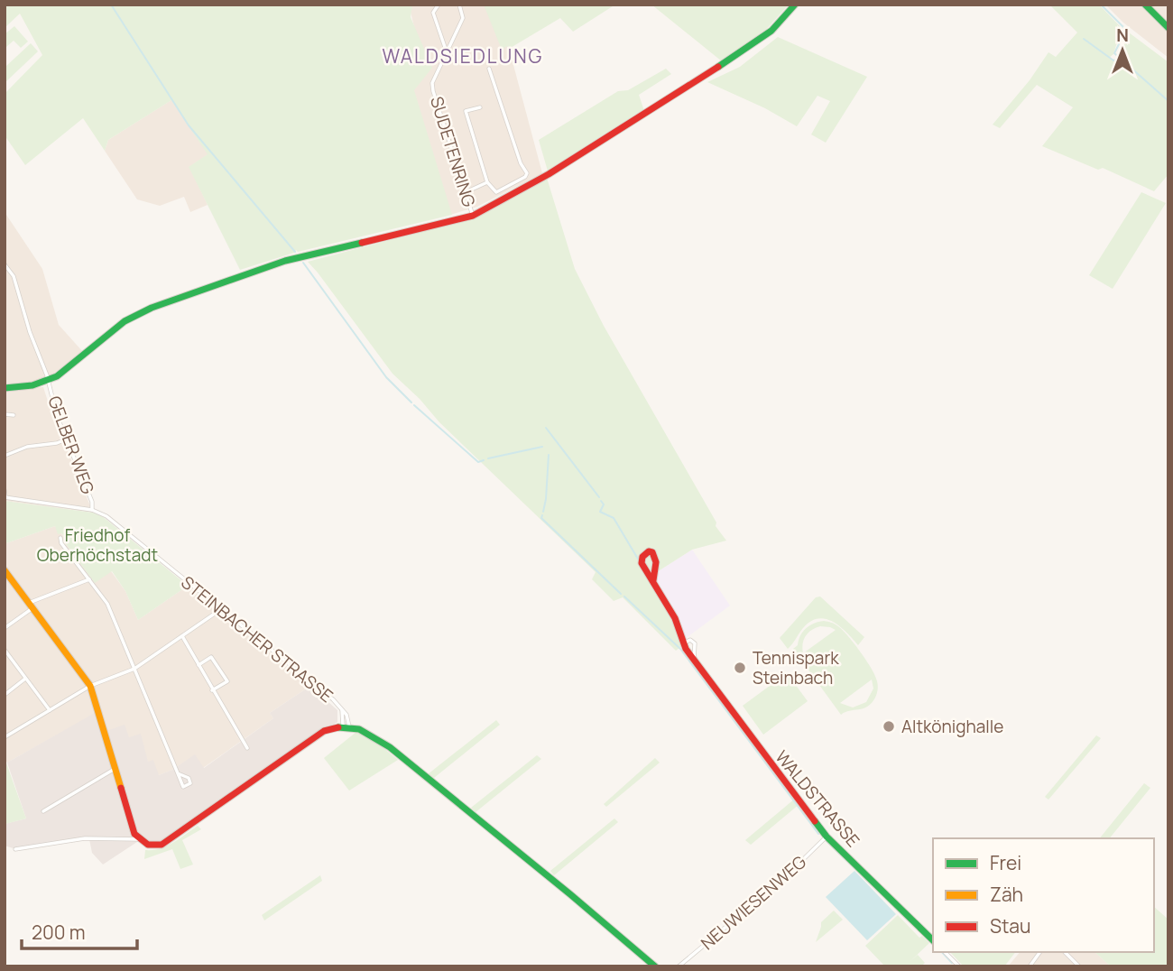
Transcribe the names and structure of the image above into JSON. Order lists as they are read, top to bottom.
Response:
{
  "streets": {
    "street": [
      "SUDETENRING",
      "GELBER WEG",
      "STEINBACHER STRASSE",
      "WALDSTRASSE",
      "NEUWIESENWEG"
    ]
  },
  "crossings": [
    ["GELBER WEG", "STEINBACHER STRASSE"],
    ["WALDSTRASSE", "NEUWIESENWEG"]
  ],
  "districts": ["WALDSIEDLUNG"],
  "parks": ["Friedhof Oberhöchstadt"],
  "places": ["Tennispark Steinbach", "Altkönighalle"],
  "legend": ["Frei", "Zäh", "Stau"],
  "scale_bar": "200 m",
  "north": "top"
}
